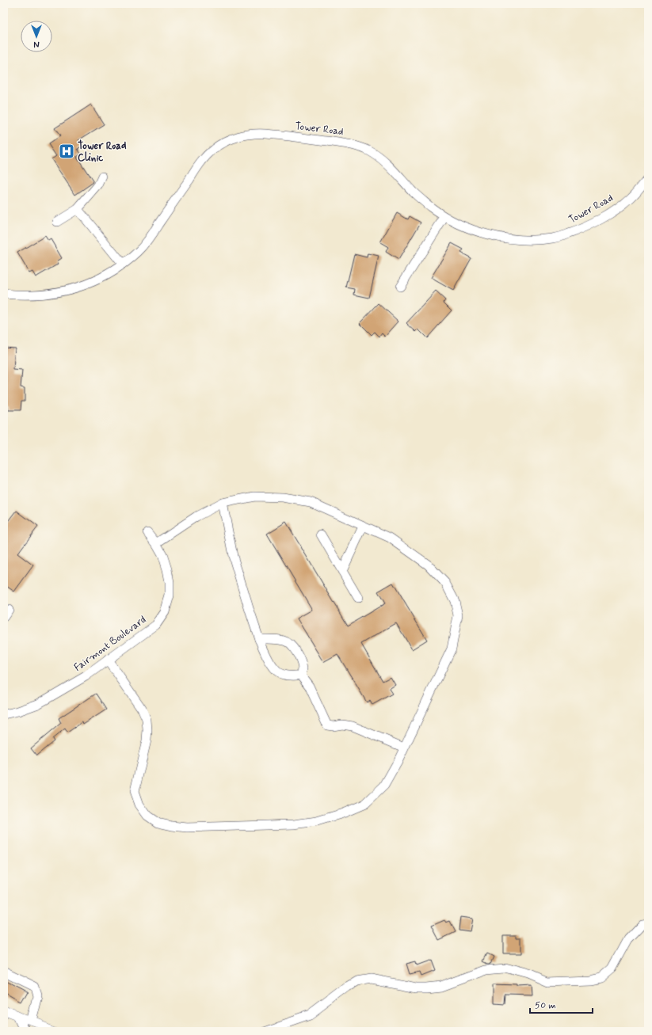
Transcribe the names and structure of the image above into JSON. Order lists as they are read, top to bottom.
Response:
{
  "streets": {
    "street": ["Tower Road", "Fairmont Boulevard"]
  },
  "places": {
    "hospital": ["Tower Road Clinic"]
  },
  "scale_bar": "50 m",
  "north": "bottom"
}
